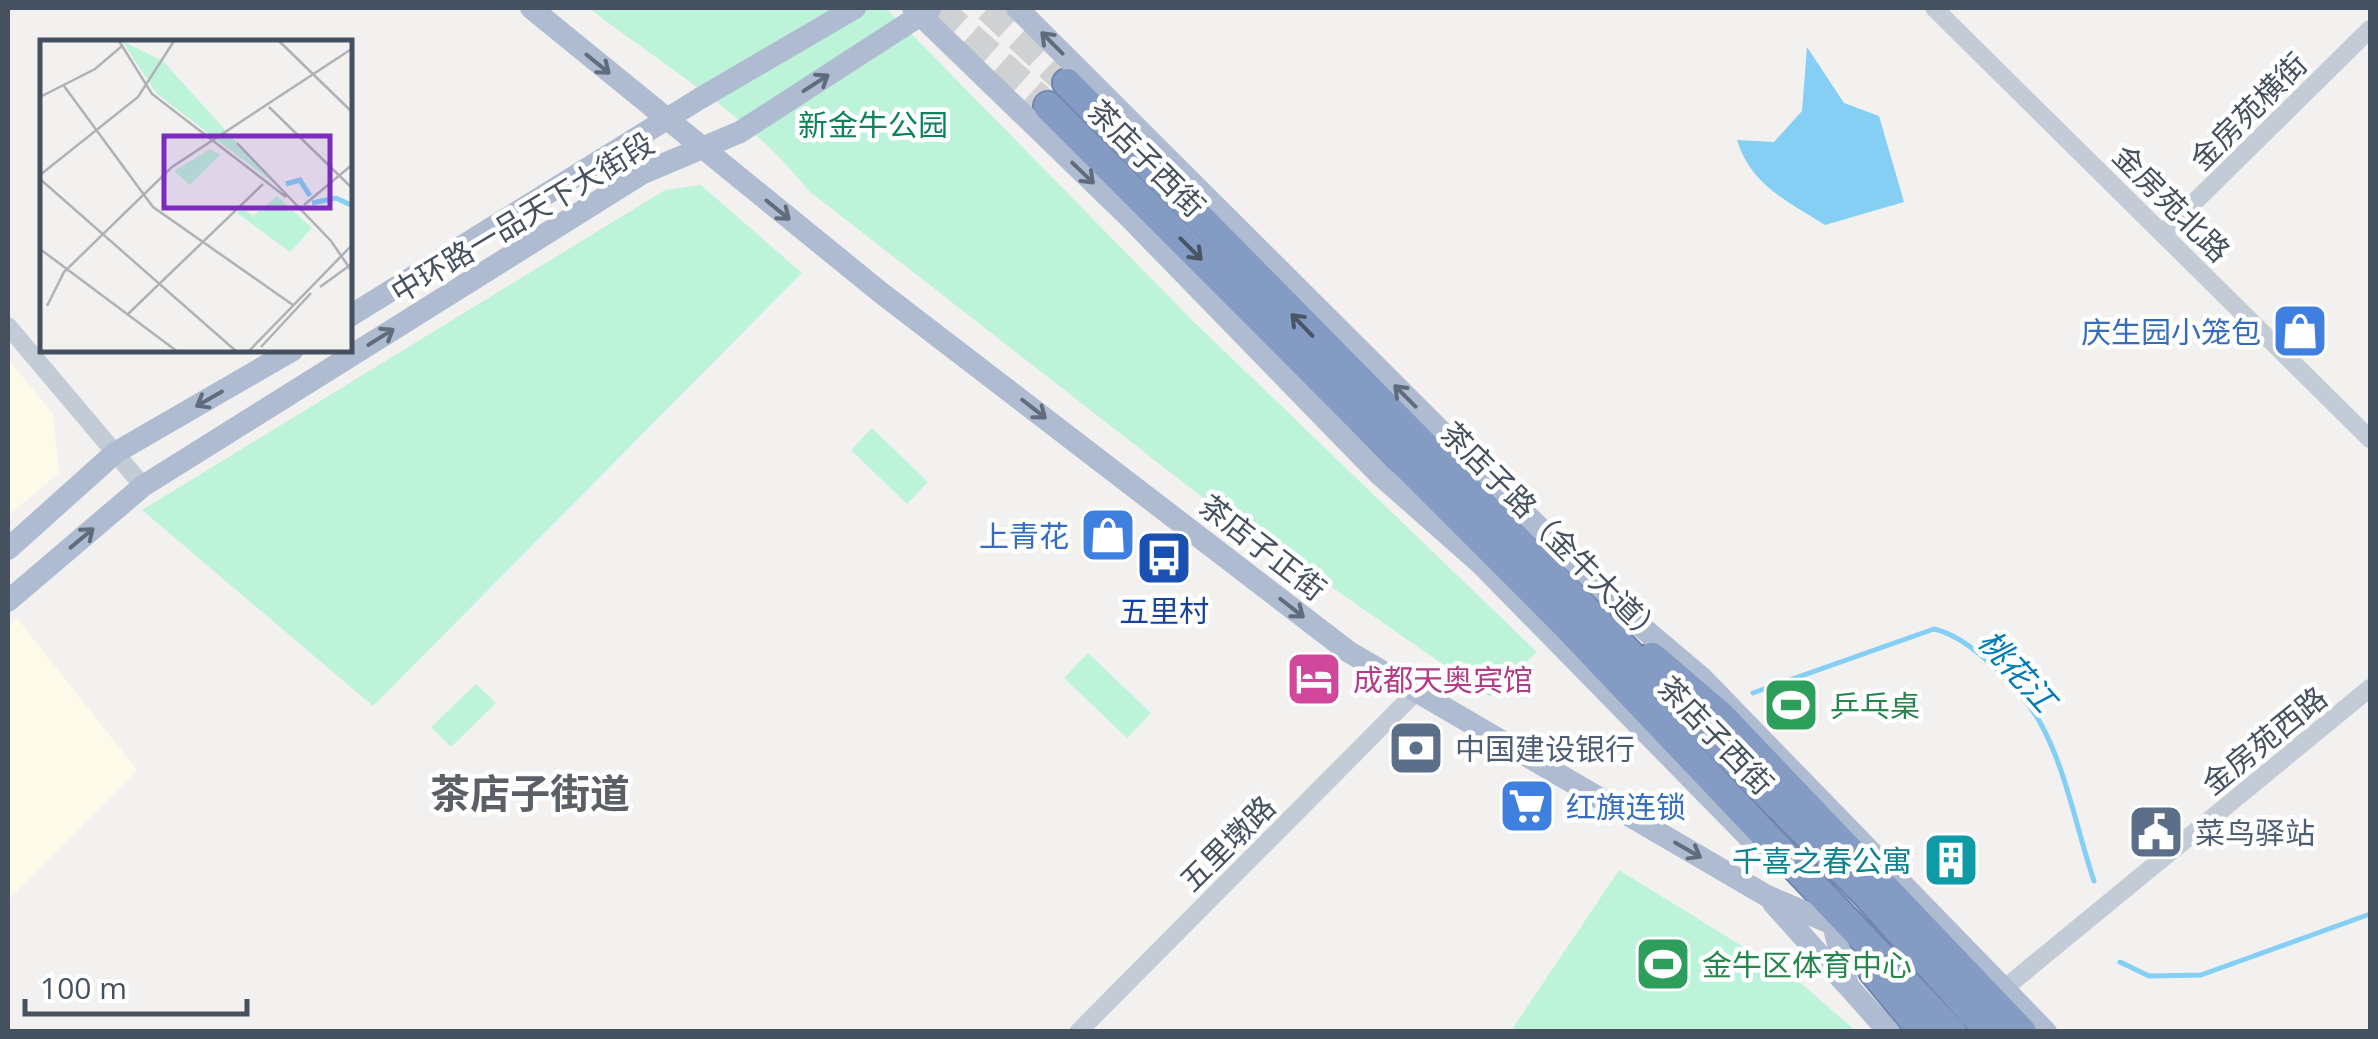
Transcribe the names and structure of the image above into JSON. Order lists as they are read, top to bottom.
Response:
{
  "streets": {
    "highway": ["茶店子西街", "茶店子路（金牛大道）"],
    "main road": ["中环路一品天下大街段", "茶店子正街"],
    "street": [
      "金房苑横街",
      "金房苑北路",
      "金房苑西路",
      "五里墩路"
    ]
  },
  "crossings": [
    ["金房苑横街", "金房苑北路"],
    ["茶店子西街", "茶店子正街"],
    ["中环路一品天下大街段", "茶店子正街"],
    ["茶店子正街", "五里墩路"]
  ],
  "one_way": ["茶店子路（金牛大道）"],
  "districts": ["茶店子街道"],
  "water": ["桃花江"],
  "parks": ["新金牛公园"],
  "places": {
    "shop": ["庆生园小笼包", "上青花"],
    "bus stop": ["五里村"],
    "hotel": ["成都天奥宾馆"],
    "sports": ["乒乓桌", "金牛区体育中心"],
    "bank": ["中国建设银行"],
    "supermarket": ["红旗连锁"],
    "public building": ["菜鸟驿站"],
    "building": ["千喜之春公寓"]
  },
  "scale_bar": "100 m"
}
